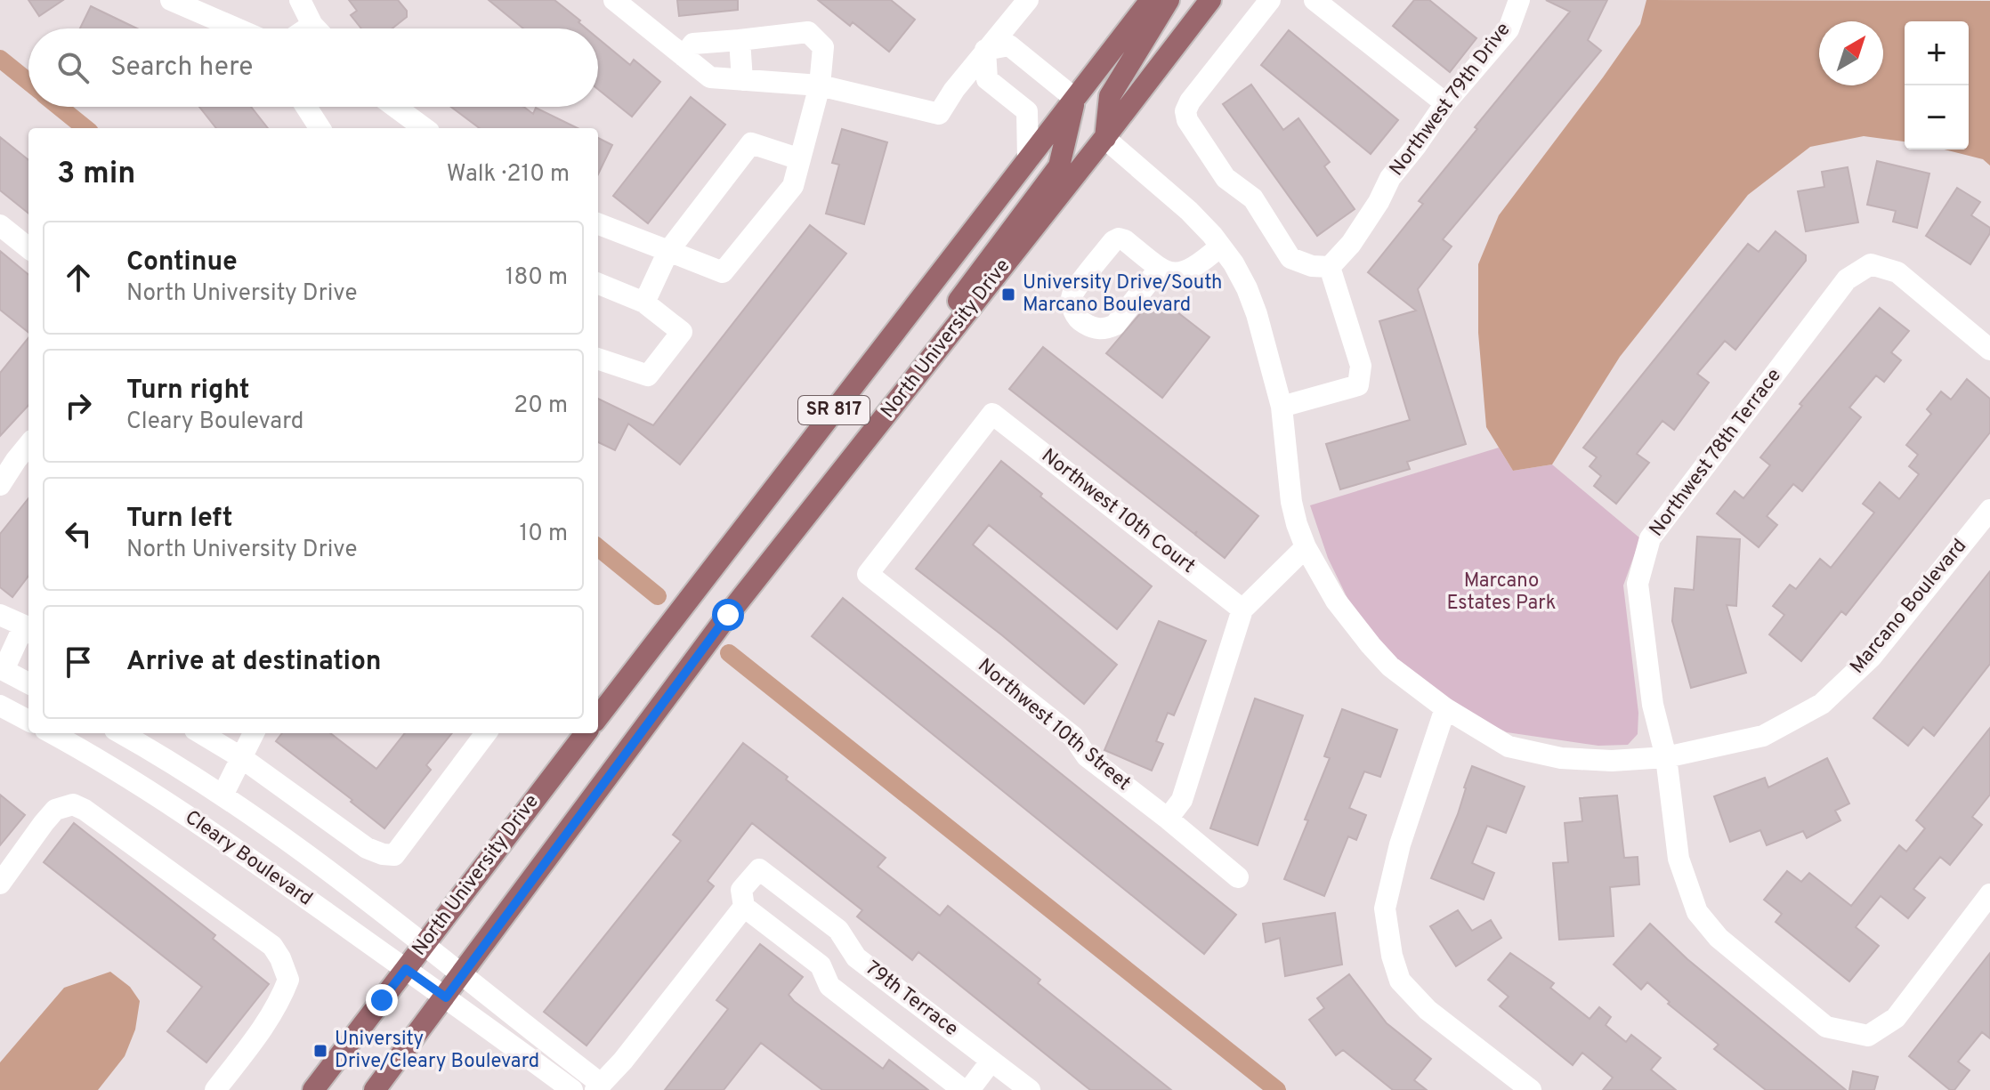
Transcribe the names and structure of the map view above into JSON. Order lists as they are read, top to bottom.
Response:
{
  "streets": {
    "main road": ["North University Drive", "SR 817"],
    "street": [
      "Northwest 79th Drive",
      "Northwest 78th Terrace",
      "Northwest 10th Court",
      "Marcano Boulevard",
      "Northwest 10th Street",
      "Cleary Boulevard",
      "79th Terrace"
    ]
  },
  "crossings": [
    ["North University Drive", "Marcano Boulevard"],
    ["North University Drive", "Cleary Boulevard"],
    ["Northwest 78th Terrace", "Marcano Boulevard"],
    ["Northwest 10th Court", "Northwest 10th Street"]
  ],
  "parks": ["Marcano Estates Park"],
  "places": {
    "transit": ["University Drive/South Marcano Boulevard", "University Drive/Cleary Boulevard"]
  },
  "north": "top right",
  "page": {
    "map_buttons": ["+", "−"],
    "search": "Search here",
    "heading": ["3 min", "Walk · 210 m"],
    "list": [
      ["Continue", "North University Drive", "180 m"],
      ["Turn right", "Cleary Boulevard", "20 m"],
      ["Turn left", "North University Drive", "10 m"],
      "Arrive at destination"
    ]
  }
}
